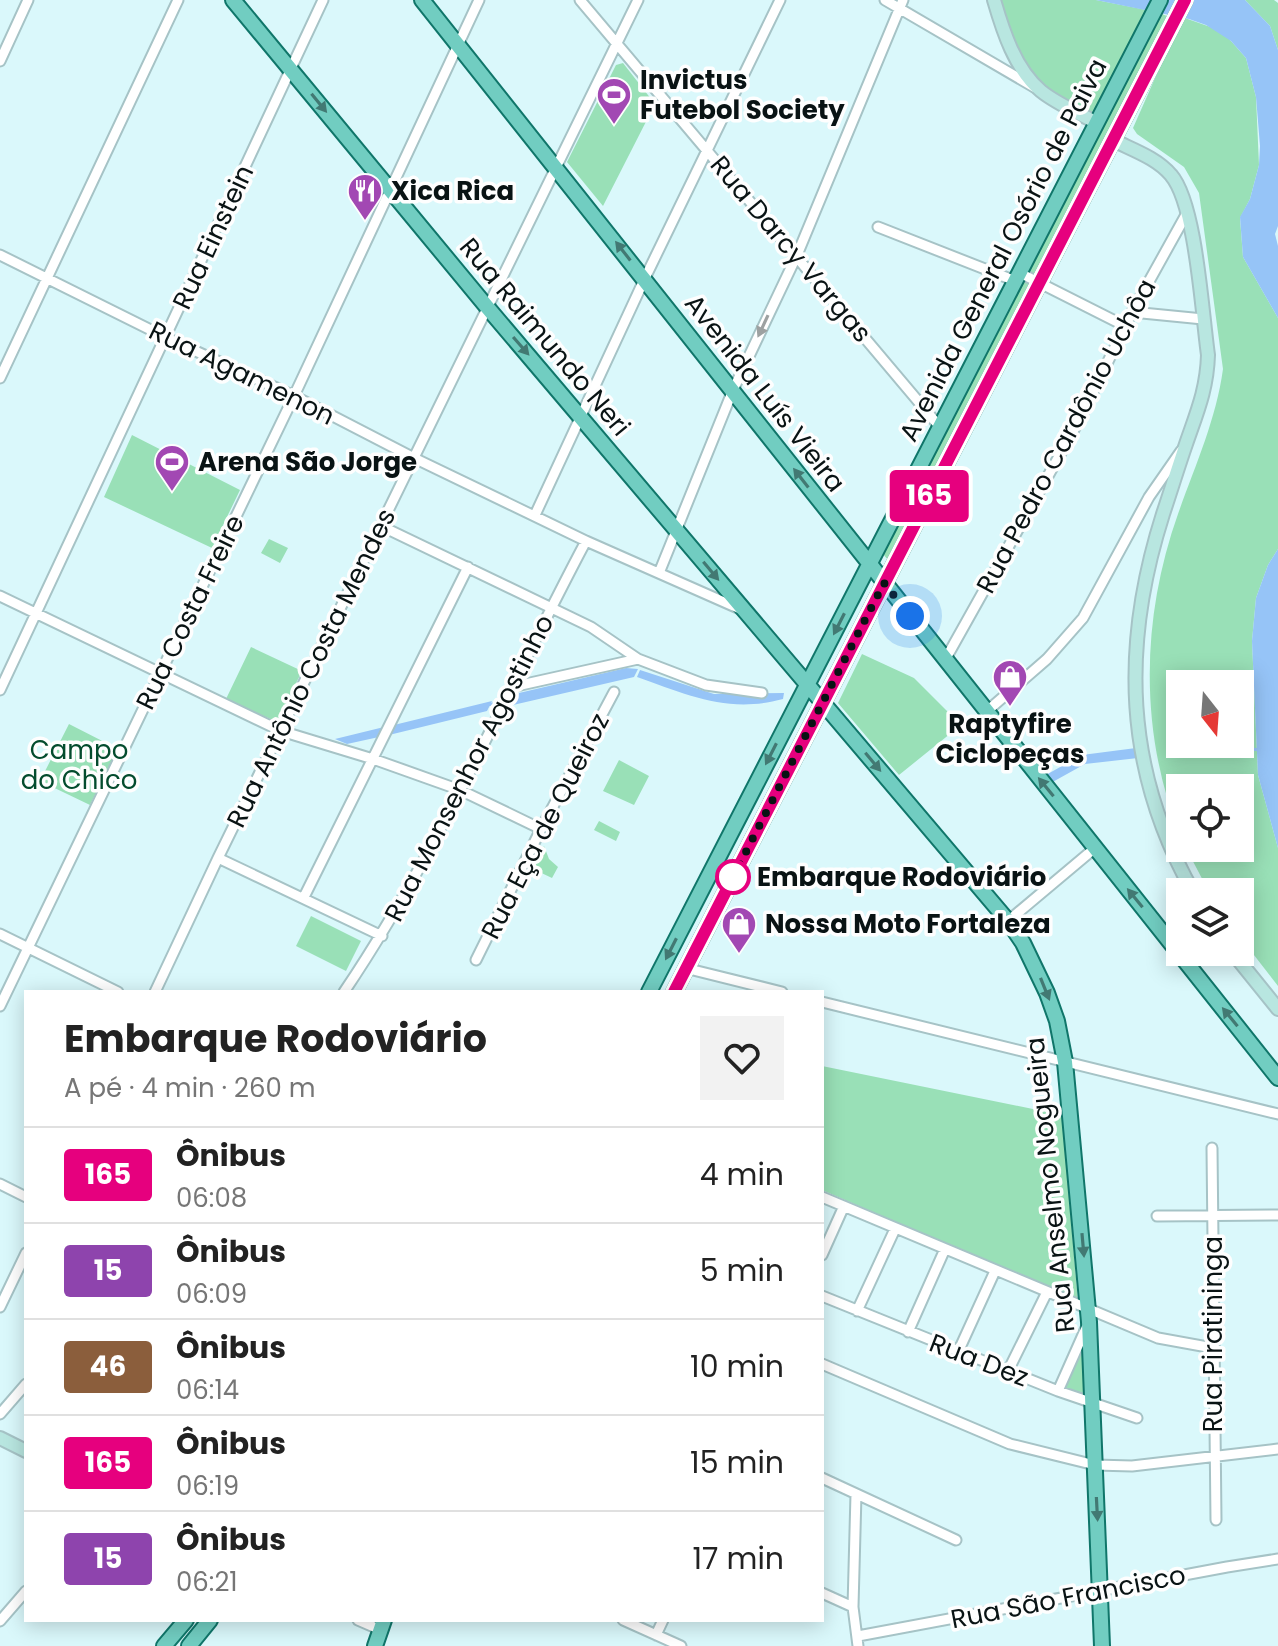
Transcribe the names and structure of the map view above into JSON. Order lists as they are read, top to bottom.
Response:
{
  "streets": {
    "main road": [
      "Avenida General Osório de Paiva",
      "Rua Raimundo Neri",
      "Avenida Luís Vieira",
      "Rua Anselmo Nogueira"
    ],
    "street": [
      "Rua Einstein",
      "Rua Darcy Vargas",
      "Rua Agamenon",
      "Rua Pedro Cardônio Uchôa",
      "Rua Costa Freire",
      "Rua Antônio Costa Mendes",
      "Rua Monsenhor Agostinho",
      "Rua Eça de Queiroz",
      "Rua Piratininga",
      "Rua Dez",
      "Rua São Francisco"
    ]
  },
  "crossings": [
    ["Rua Einstein", "Rua Raimundo Neri"],
    ["Rua Einstein", "Rua Agamenon"],
    ["Rua Darcy Vargas", "Avenida General Osório de Paiva"],
    ["Rua Darcy Vargas", "Rua Antônio Costa Mendes"],
    ["Avenida General Osório de Paiva", "Rua Raimundo Neri"],
    ["Avenida General Osório de Paiva", "Avenida Luís Vieira"],
    ["Avenida General Osório de Paiva", "Rua Anselmo Nogueira"],
    ["Rua Raimundo Neri", "Rua Agamenon"],
    ["Rua Raimundo Neri", "Rua Costa Freire"],
    ["Rua Raimundo Neri", "Rua Antônio Costa Mendes"],
    ["Rua Raimundo Neri", "Rua Anselmo Nogueira"],
    ["Rua Agamenon", "Rua Costa Freire"],
    ["Rua Agamenon", "Rua Antônio Costa Mendes"],
    ["Rua Agamenon", "Rua Monsenhor Agostinho"],
    ["Avenida Luís Vieira", "Rua Pedro Cardônio Uchôa"],
    ["Avenida Luís Vieira", "Rua Costa Freire"],
    ["Avenida Luís Vieira", "Rua Antônio Costa Mendes"],
    ["Rua Anselmo Nogueira", "Rua Dez"],
    ["Rua Anselmo Nogueira", "Rua São Francisco"]
  ],
  "one_way": ["Rua Raimundo Neri", "Avenida Luís Vieira", "Rua Anselmo Nogueira"],
  "parks": ["Campo do Chico"],
  "places": {
    "sports": ["Invictus Futebol Society", "Arena São Jorge"],
    "restaurant": ["Xica Rica"],
    "shop": ["Raptyfire Ciclopeças", "Nossa Moto Fortaleza"],
    "other": ["Embarque Rodoviário"]
  },
  "lines": ["bus line 165"],
  "north": "bottom",
  "page": {
    "on_map": "165",
    "heading": ["Embarque Rodoviário", "A pé · 4 min · 260 m"],
    "list": [
      {
        "mark": "165",
        "name": "Ônibus",
        "note": "06:08",
        "value": "4 min"
      },
      {
        "mark": "15",
        "name": "Ônibus",
        "note": "06:09",
        "value": "5 min"
      },
      {
        "mark": "46",
        "name": "Ônibus",
        "note": "06:14",
        "value": "10 min"
      },
      {
        "mark": "165",
        "name": "Ônibus",
        "note": "06:19",
        "value": "15 min"
      },
      {
        "mark": "15",
        "name": "Ônibus",
        "note": "06:21",
        "value": "17 min"
      }
    ]
  }
}
